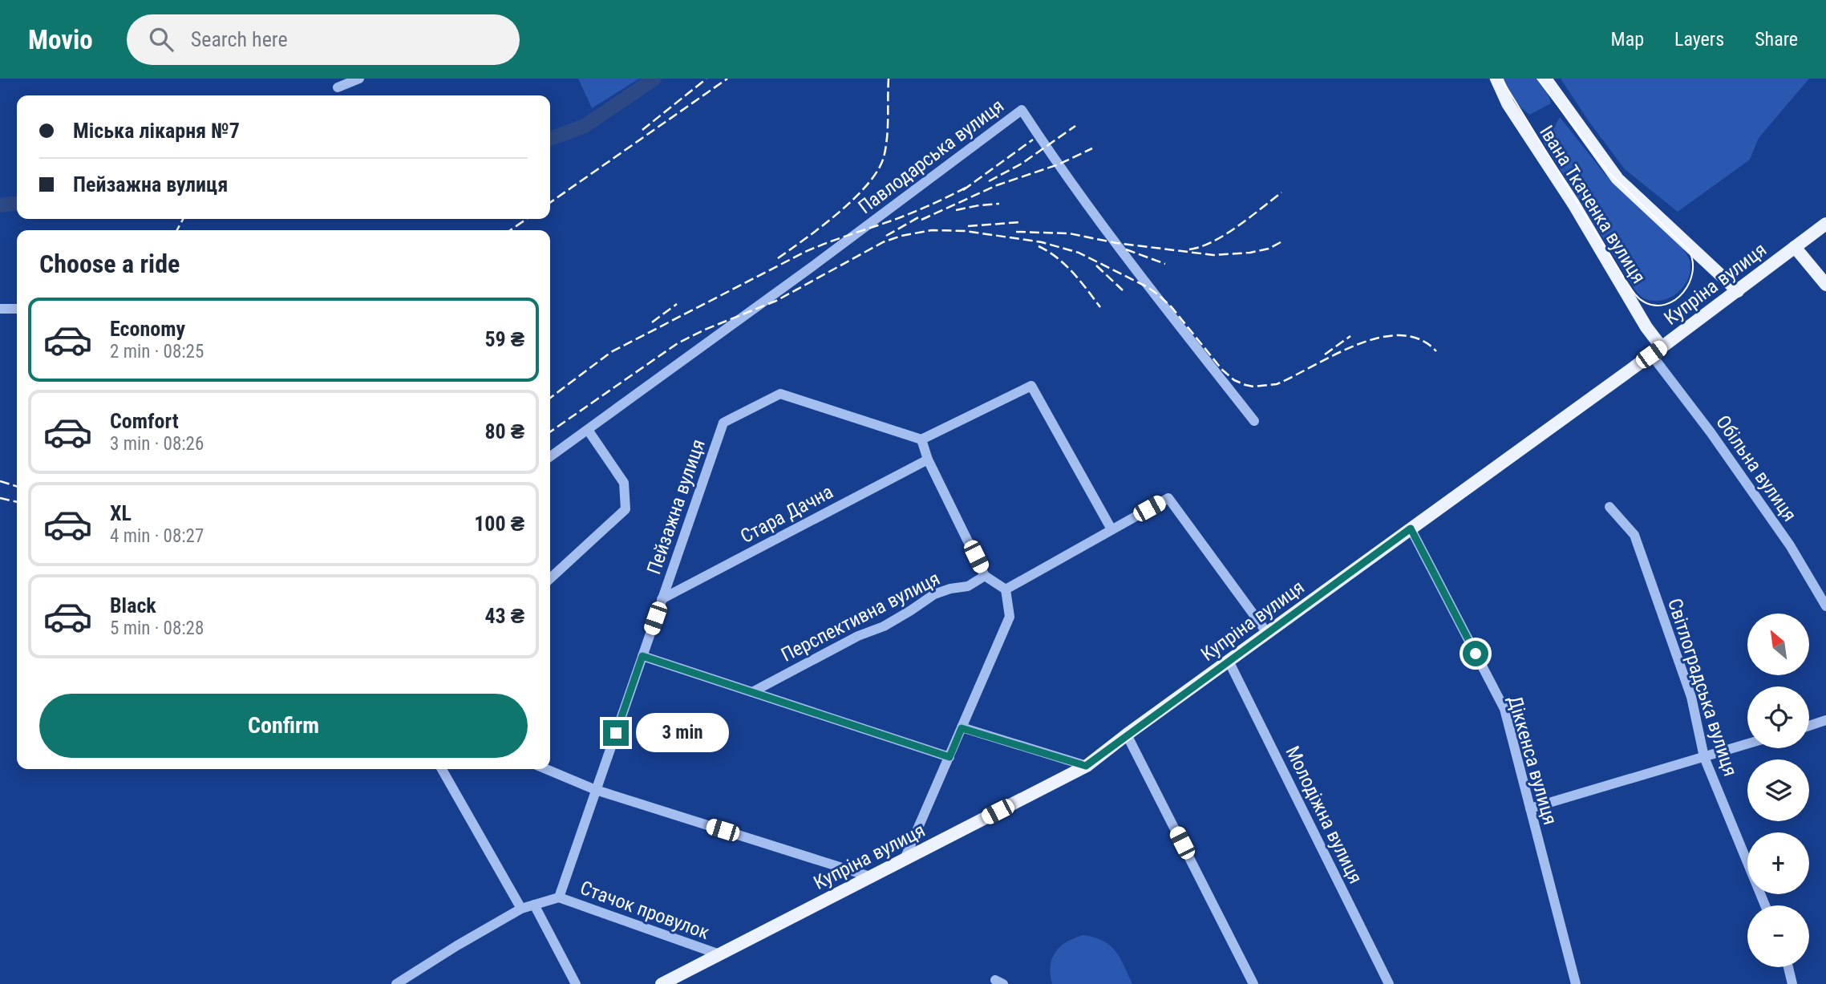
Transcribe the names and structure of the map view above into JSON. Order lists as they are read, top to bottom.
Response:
{
  "streets": {
    "main road": ["Івана Ткаченка вулиця", "Купріна вулиця"],
    "street": [
      "Павлодарська вулиця",
      "Обільна вулиця",
      "Пейзажна вулиця",
      "Стара Дачна",
      "Перспективна вулиця",
      "Світлоградська вулиця",
      "Діккенса вулиця",
      "Молодіжна вулиця",
      "Стачок провулок"
    ]
  },
  "crossings": [
    ["Івана Ткаченка вулиця", "Купріна вулиця"],
    ["Івана Ткаченка вулиця", "Обільна вулиця"],
    ["Купріна вулиця", "Обільна вулиця"],
    ["Купріна вулиця", "Діккенса вулиця"],
    ["Купріна вулиця", "Молодіжна вулиця"],
    ["Купріна вулиця", "Стачок провулок"],
    ["Пейзажна вулиця", "Стара Дачна"],
    ["Пейзажна вулиця", "Стачок провулок"]
  ],
  "north": "top left",
  "page": {
    "header": "Movio",
    "search": "Search here",
    "nav": ["Map", "Layers", "Share"],
    "banner": ["Міська лікарня №7", "Пейзажна вулиця"],
    "heading": "Choose a ride",
    "list": [
      {
        "name": "Economy",
        "note": "2 min · 08:25",
        "value": "59 ₴"
      },
      {
        "name": "Comfort",
        "note": "3 min · 08:26",
        "value": "80 ₴"
      },
      {
        "name": "XL",
        "note": "4 min · 08:27",
        "value": "100 ₴"
      },
      {
        "name": "Black",
        "note": "5 min · 08:28",
        "value": "43 ₴"
      }
    ],
    "map_buttons": ["+", "−"],
    "buttons": "Confirm",
    "bubble": "3 min"
  }
}
